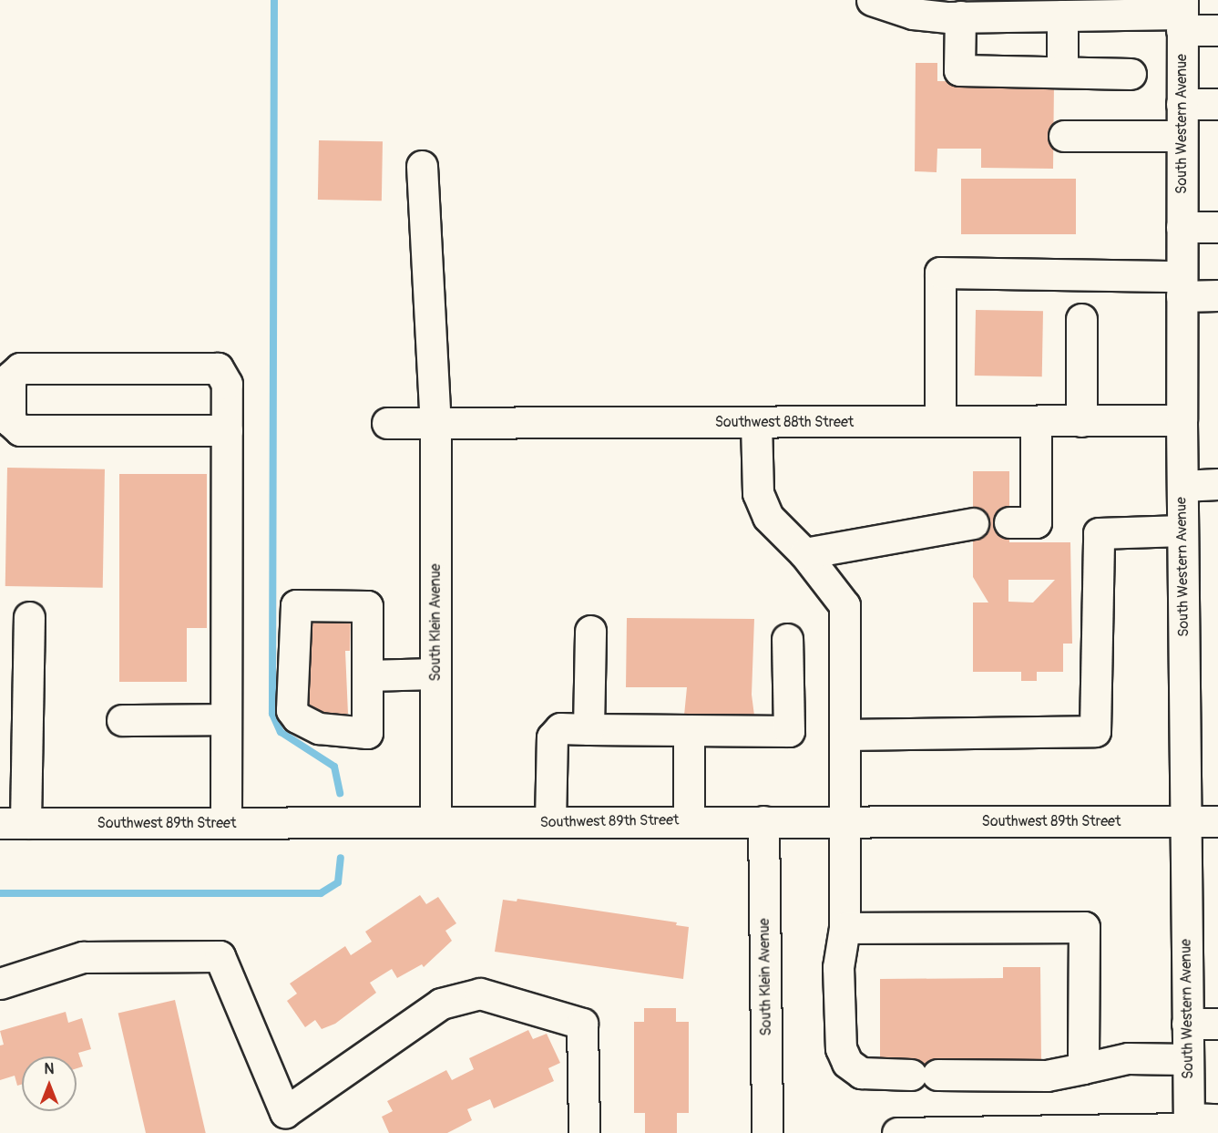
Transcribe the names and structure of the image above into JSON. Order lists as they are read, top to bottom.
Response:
{
  "streets": {
    "main road": [
      "South Western Avenue",
      "Southwest 88th Street",
      "South Klein Avenue",
      "Southwest 89th Street"
    ]
  },
  "crossings": [
    ["South Western Avenue", "Southwest 88th Street"],
    ["South Western Avenue", "Southwest 89th Street"],
    ["Southwest 88th Street", "South Klein Avenue"],
    ["South Klein Avenue", "Southwest 89th Street"]
  ],
  "north": "top"
}
